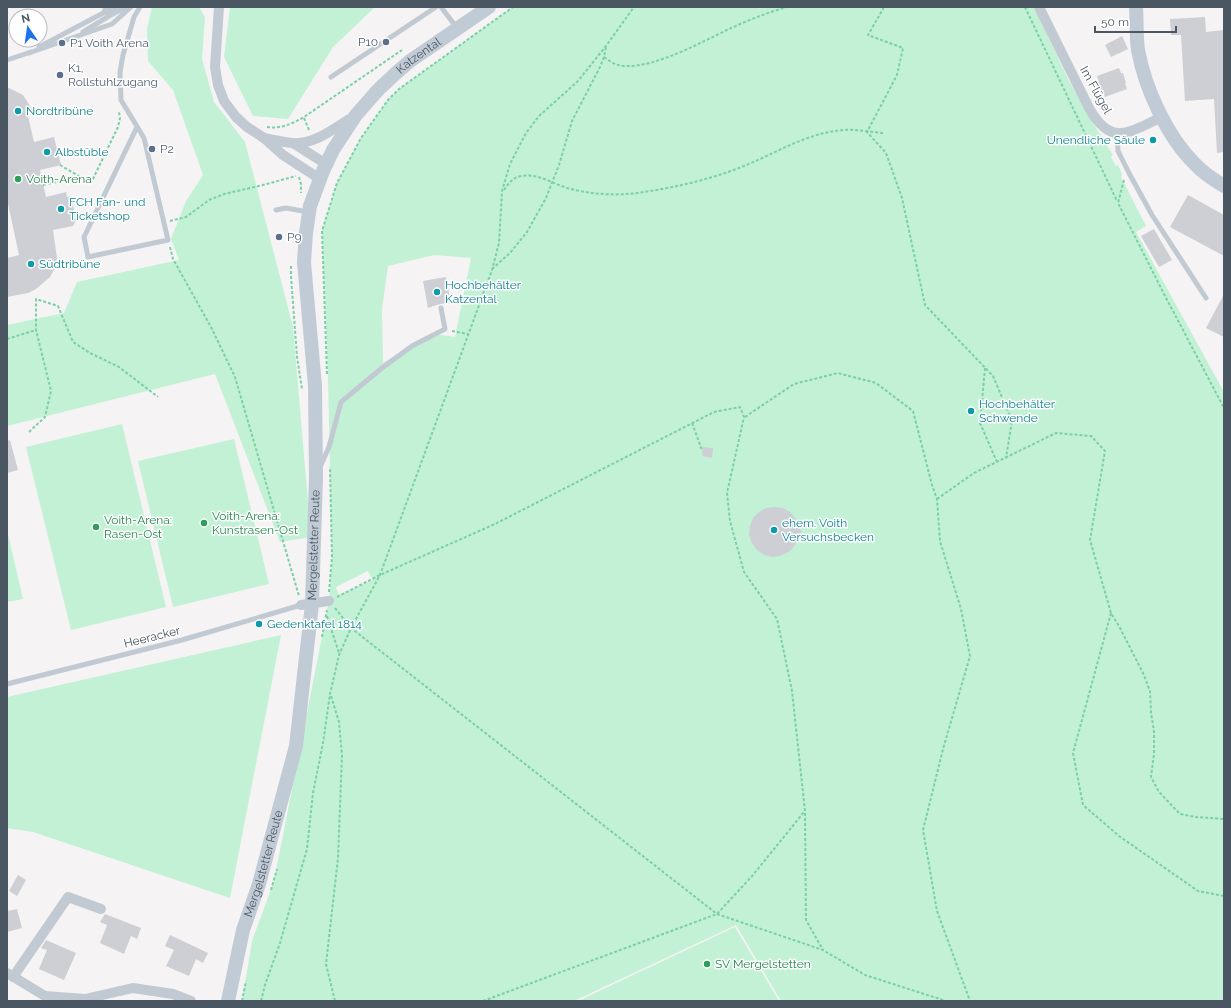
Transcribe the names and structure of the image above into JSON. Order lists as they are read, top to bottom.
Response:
{
  "streets": {
    "street": ["Katzental", "Im Flügel", "Mergelstetter Reute"],
    "lane": ["Heeracker"]
  },
  "crossings": [
    ["Katzental", "Mergelstetter Reute"],
    ["Mergelstetter Reute", "Heeracker"]
  ],
  "places": [
    "P10",
    "P1 Voith Arena",
    "K1, Rollstuhlzugang",
    "Nordtribüne",
    "Unendliche Säule",
    "P2",
    "Albstüble",
    "Voith-Arena",
    "FCH Fan- und Ticketshop",
    "P9",
    "Südtribüne",
    "Hochbehälter Katzental",
    "Hochbehälter Schwende",
    "Voith-Arena: Kunstrasen-Ost",
    "Voith-Arena: Rasen-Ost",
    "ehem. Voith Versuchsbecken",
    "Gedenktafel 1814",
    "SV Mergelstetten"
  ],
  "scale_bar": "50 m",
  "north": "top"
}
